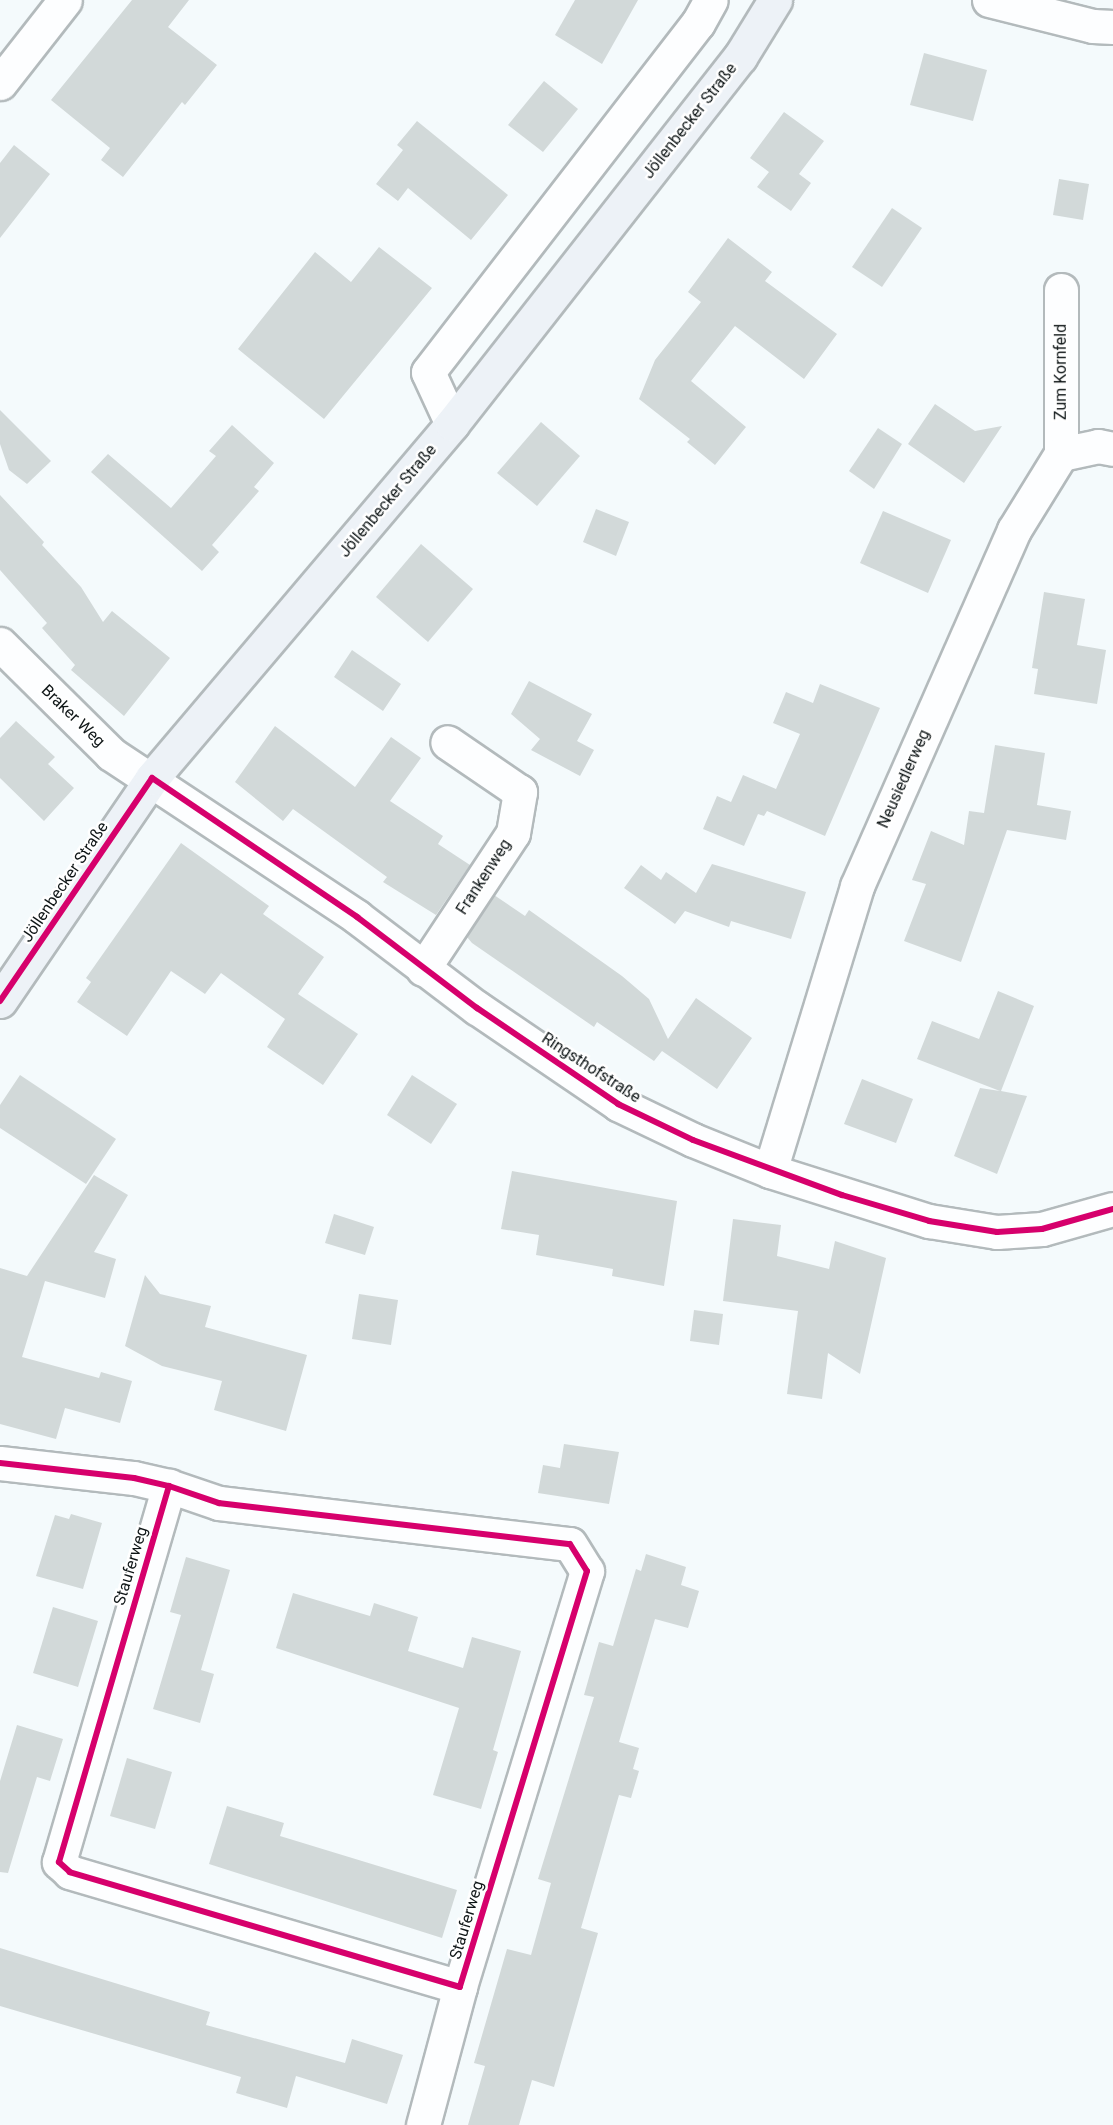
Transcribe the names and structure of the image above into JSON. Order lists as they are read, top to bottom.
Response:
{
  "streets": {
    "main road": ["Jöllenbecker Straße"],
    "street": [
      "Zum Kornfeld",
      "Braker Weg",
      "Neusiedlerweg",
      "Frankenweg",
      "Ringsthofstraße",
      "Stauferweg"
    ]
  },
  "crossings": [
    ["Jöllenbecker Straße", "Braker Weg"],
    ["Jöllenbecker Straße", "Ringsthofstraße"],
    ["Zum Kornfeld", "Neusiedlerweg"],
    ["Braker Weg", "Ringsthofstraße"],
    ["Neusiedlerweg", "Ringsthofstraße"],
    ["Frankenweg", "Ringsthofstraße"]
  ]
}
